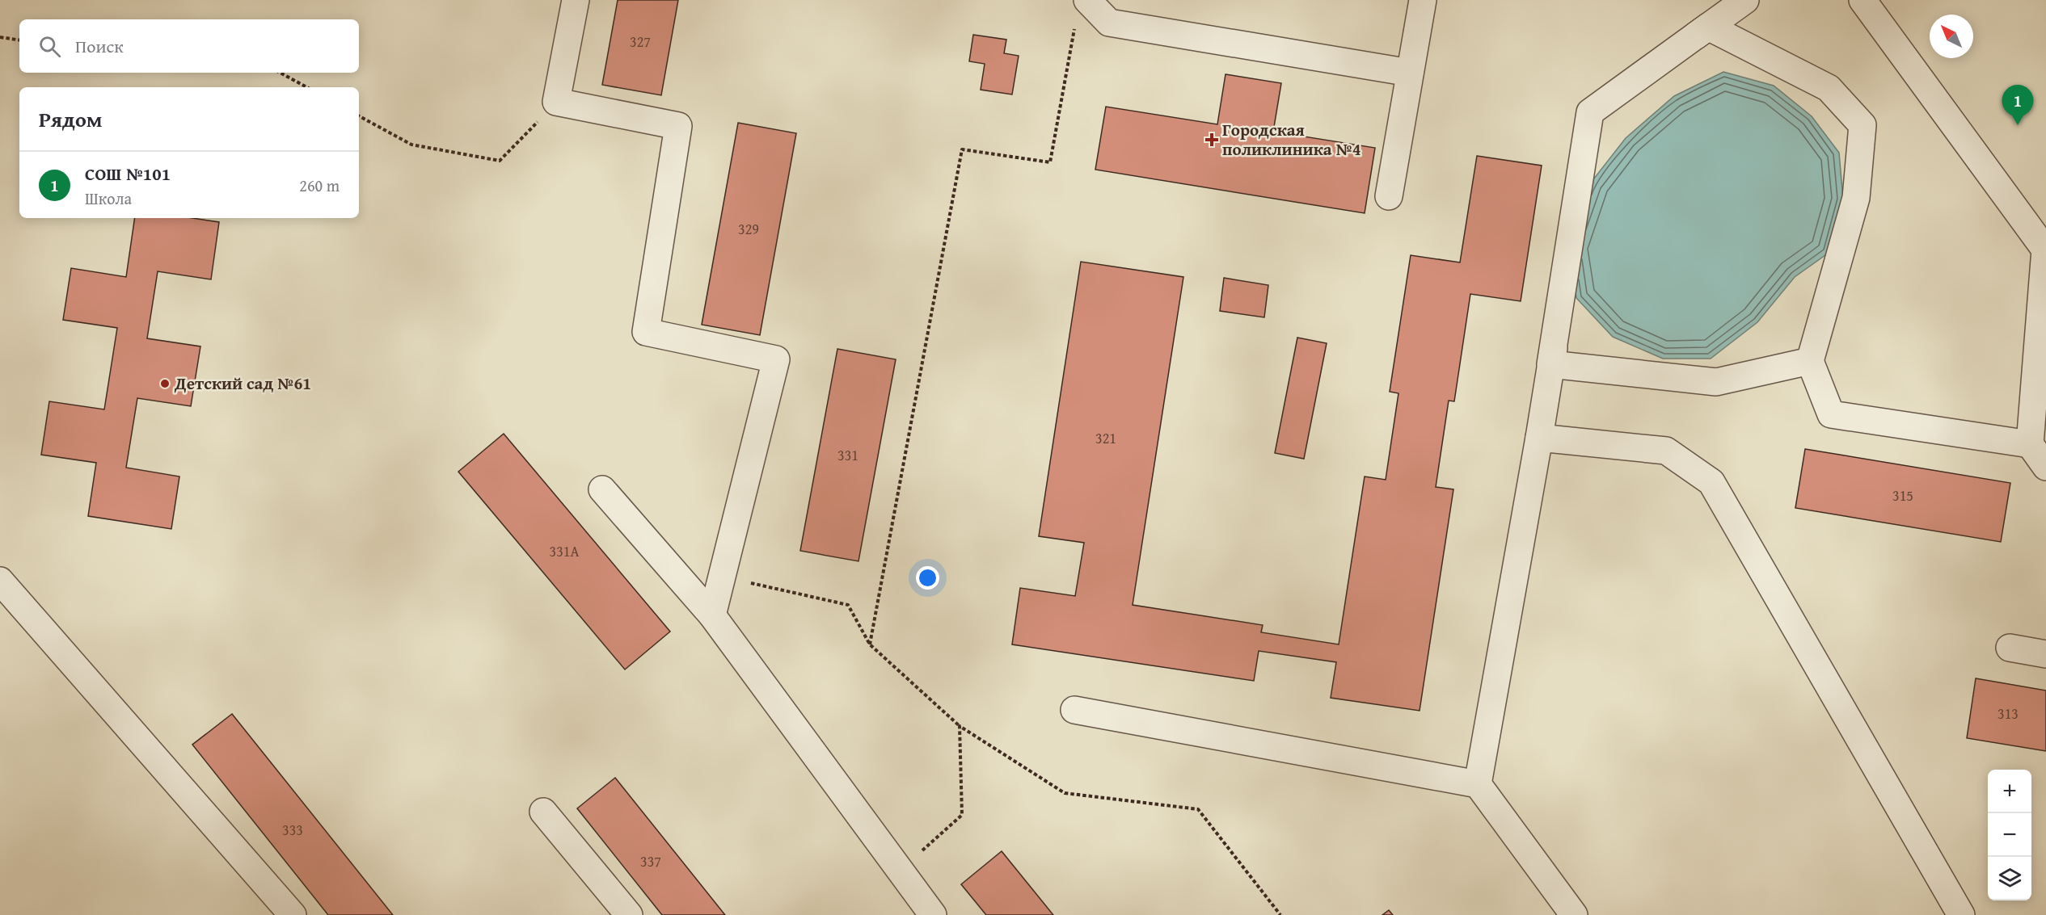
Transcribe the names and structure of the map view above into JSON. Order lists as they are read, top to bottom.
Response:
{
  "places": {
    "health": ["Городская поликлиника №4"],
    "other": ["Детский сад №61"]
  },
  "house_numbers": [
    "327",
    "329",
    "321",
    "331",
    "315",
    "331А",
    "313",
    "333",
    "337"
  ],
  "north": "top left",
  "page": {
    "search": "Поиск",
    "pins": "1",
    "heading": "Рядом",
    "list": [
      {
        "mark": "1",
        "name": "СОШ №101",
        "note": "Школа",
        "value": "260 m"
      }
    ],
    "map_buttons": ["+", "−"]
  }
}
